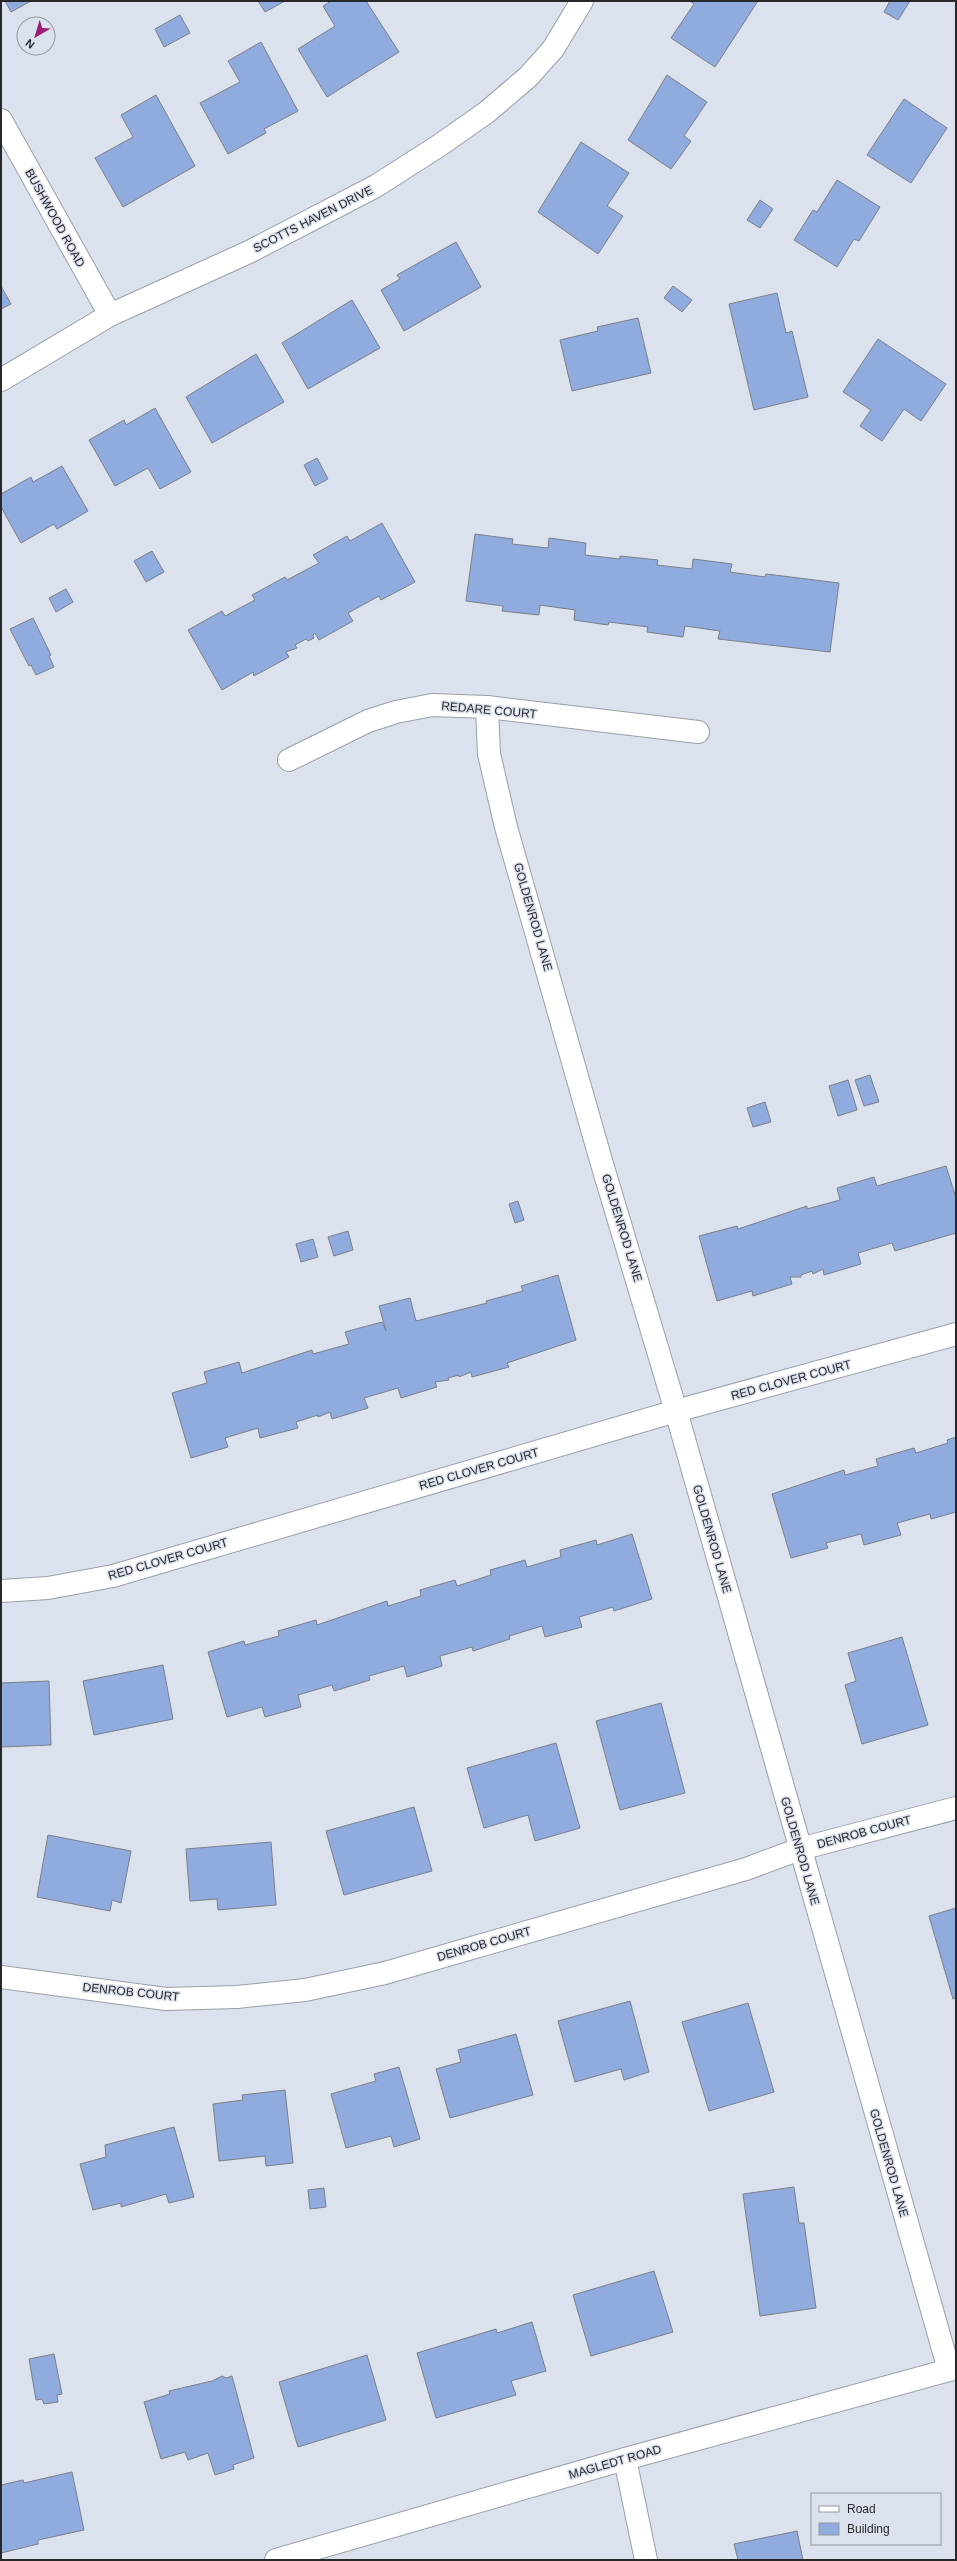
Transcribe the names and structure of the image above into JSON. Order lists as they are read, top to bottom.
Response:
{
  "streets": {
    "street": [
      "BUSHWOOD ROAD",
      "SCOTTS HAVEN DRIVE",
      "REDARE COURT",
      "GOLDENROD LANE",
      "RED CLOVER COURT",
      "DENROB COURT",
      "MAGLEDT ROAD"
    ]
  },
  "crossings": [
    ["BUSHWOOD ROAD", "SCOTTS HAVEN DRIVE"],
    ["REDARE COURT", "GOLDENROD LANE"],
    ["GOLDENROD LANE", "RED CLOVER COURT"],
    ["GOLDENROD LANE", "DENROB COURT"],
    ["GOLDENROD LANE", "MAGLEDT ROAD"]
  ],
  "legend": ["Road", "Building"],
  "north": "bottom left"
}
